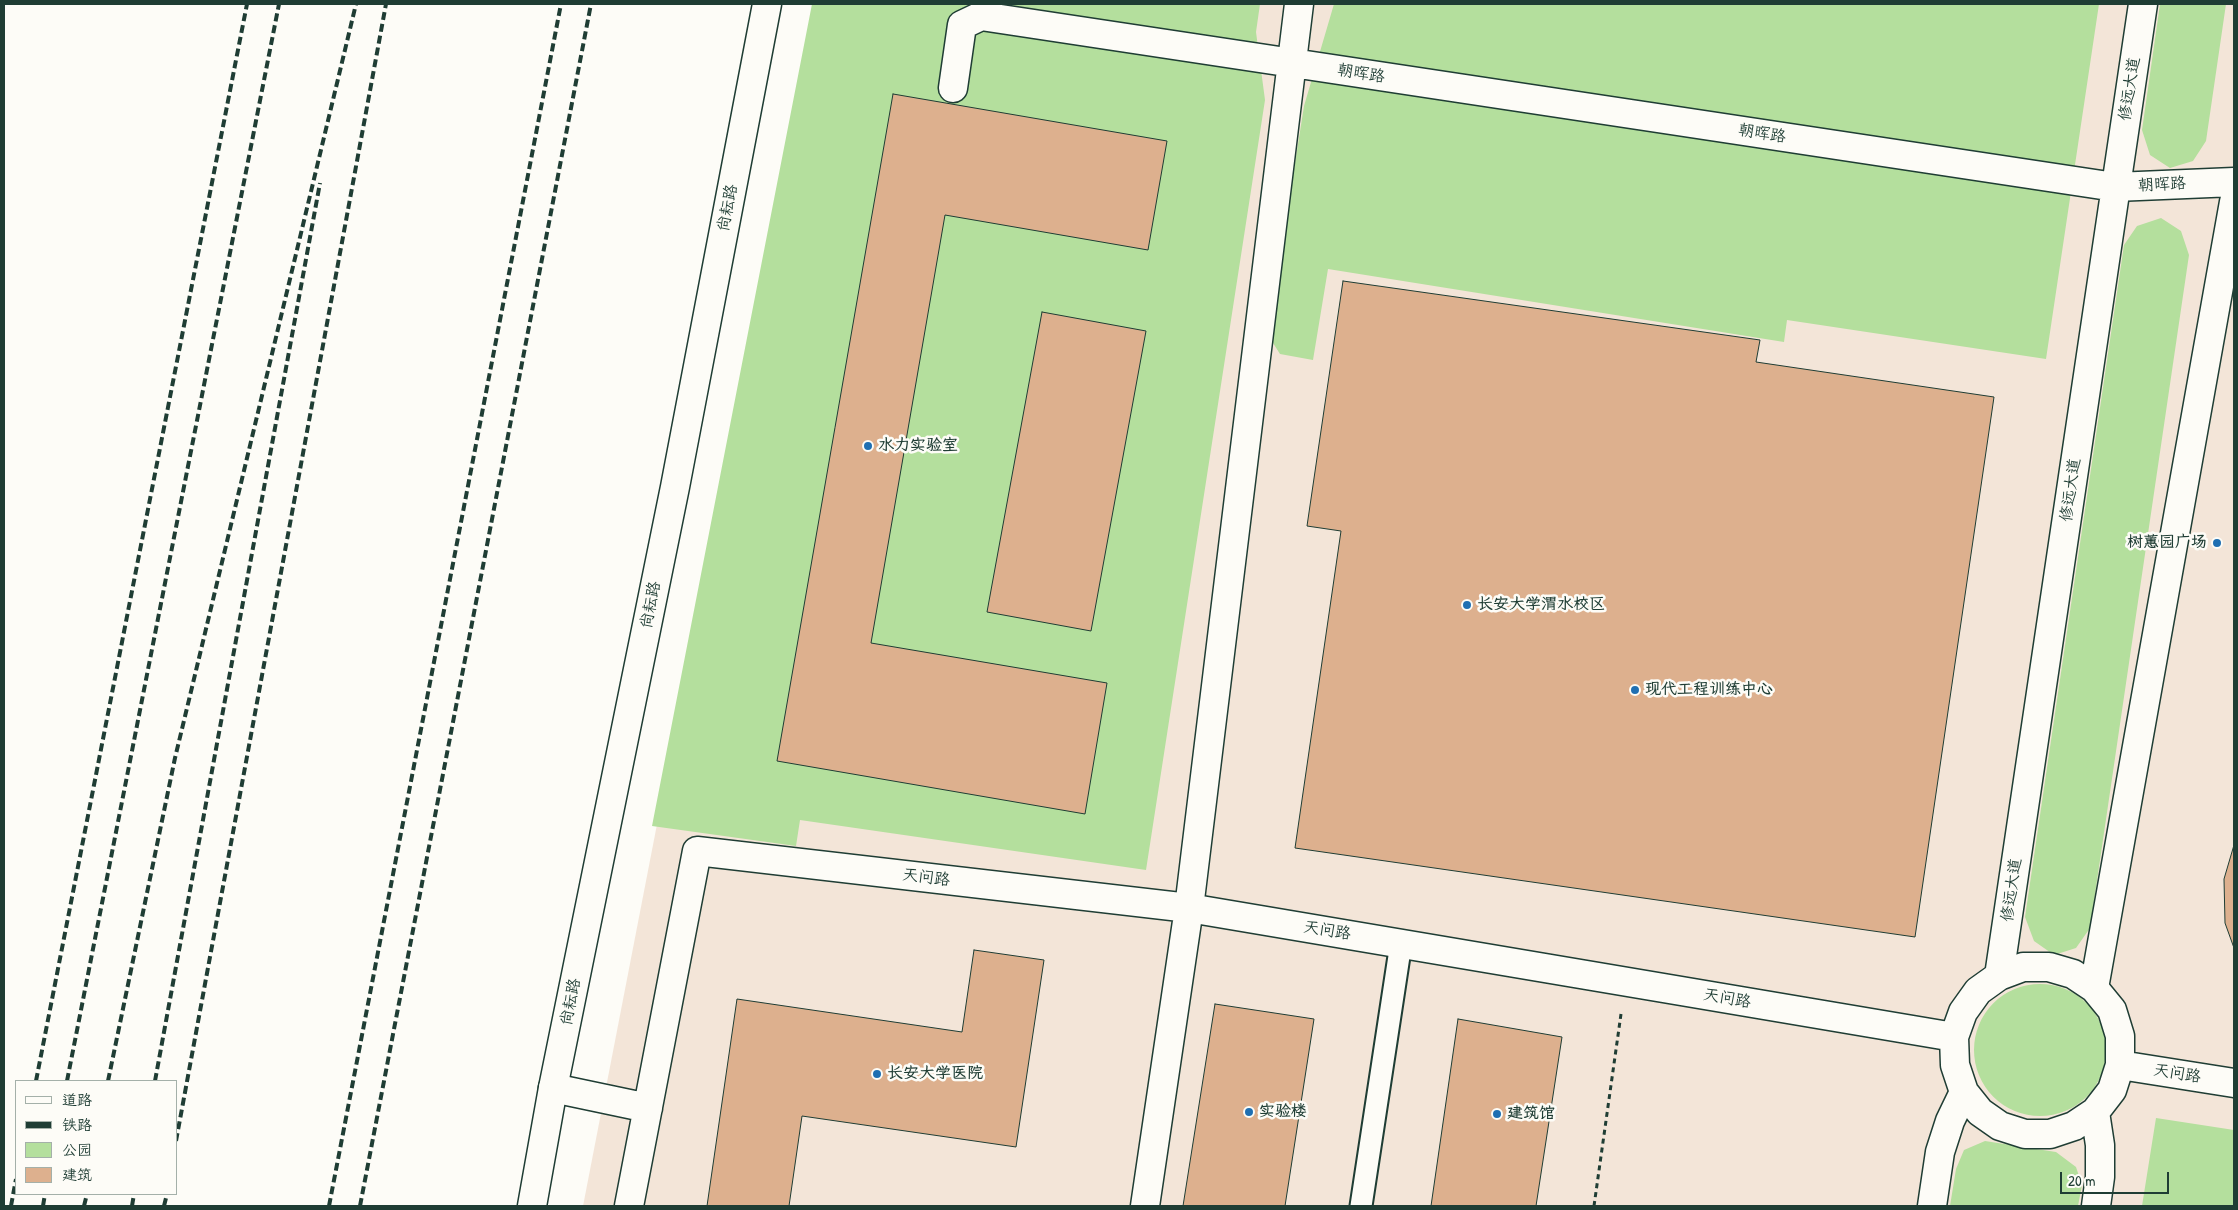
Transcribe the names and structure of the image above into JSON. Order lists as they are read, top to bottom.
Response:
{
  "streets": {
    "street": [
      "朝晖路",
      "修远大道",
      "尚耘路",
      "天问路"
    ]
  },
  "crossings": [
    ["朝晖路", "修远大道"],
    ["修远大道", "天问路"]
  ],
  "places": [
    "水力实验室",
    "树蕙园广场",
    "长安大学渭水校区",
    "现代工程训练中心",
    "长安大学医院",
    "实验楼",
    "建筑馆"
  ],
  "legend": [
    "道路",
    "铁路",
    "公园",
    "建筑"
  ],
  "scale_bar": "20 m"
}
